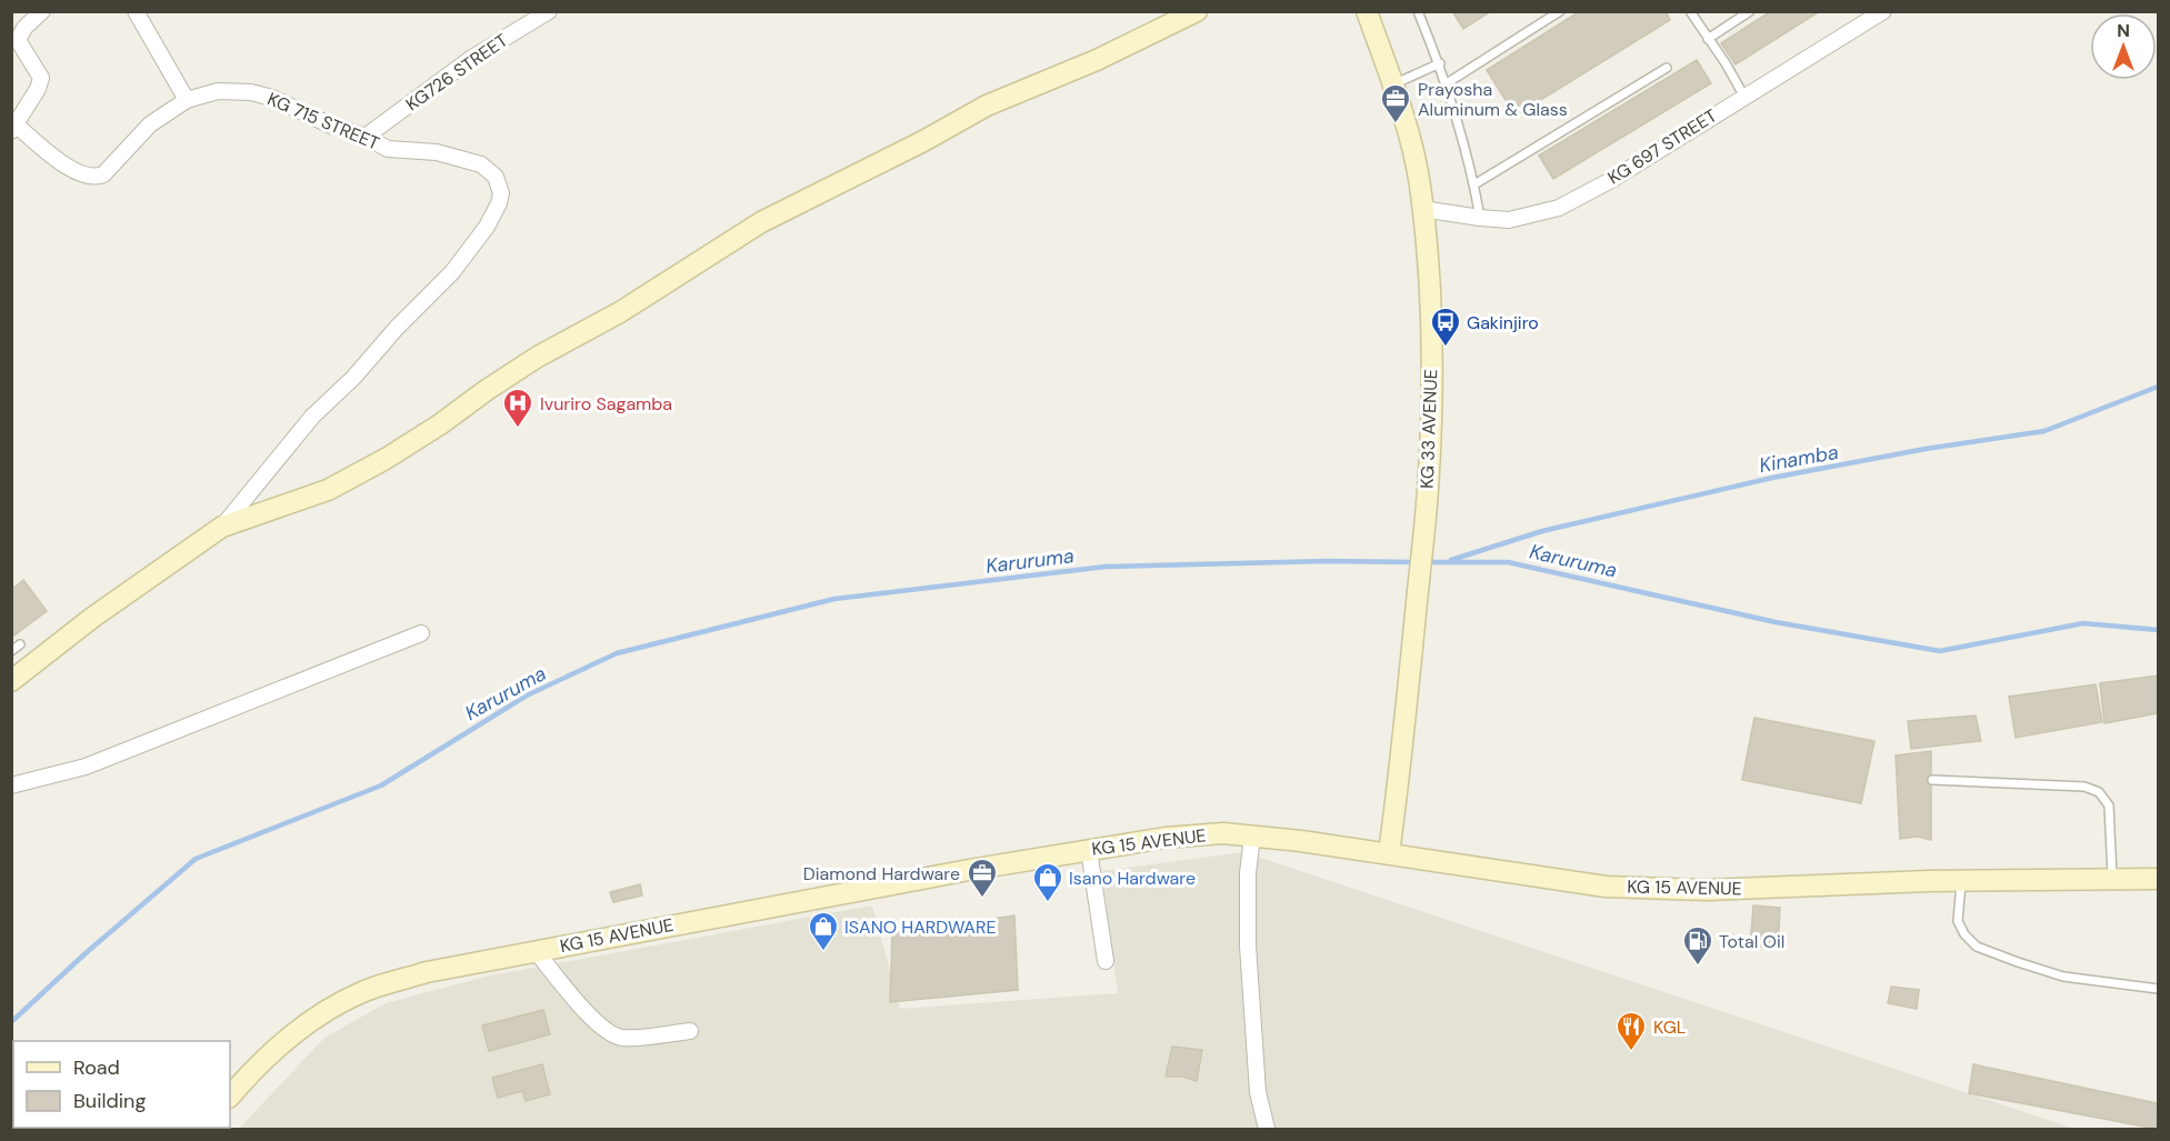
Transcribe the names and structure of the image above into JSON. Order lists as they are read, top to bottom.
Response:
{
  "streets": {
    "main road": ["KG 33 AVENUE", "KG 15 AVENUE"],
    "street": ["KG726 STREET", "KG 715 STREET", "KG 697 STREET"]
  },
  "crossings": [
    ["KG726 STREET", "KG 715 STREET"],
    ["KG 697 STREET", "KG 33 AVENUE"],
    ["KG 33 AVENUE", "KG 15 AVENUE"]
  ],
  "water": ["Kinamba", "Karuruma"],
  "places": {
    "office": ["Prayosha Aluminum & Glass", "Diamond Hardware"],
    "bus stop": ["Gakinjiro"],
    "hospital": ["Ivuriro Sagamba"],
    "shop": ["Isano Hardware", "ISANO HARDWARE"],
    "fuel station": ["Total Oil"],
    "restaurant": ["KGL"]
  },
  "legend": ["Road", "Building"],
  "north": "top"
}
